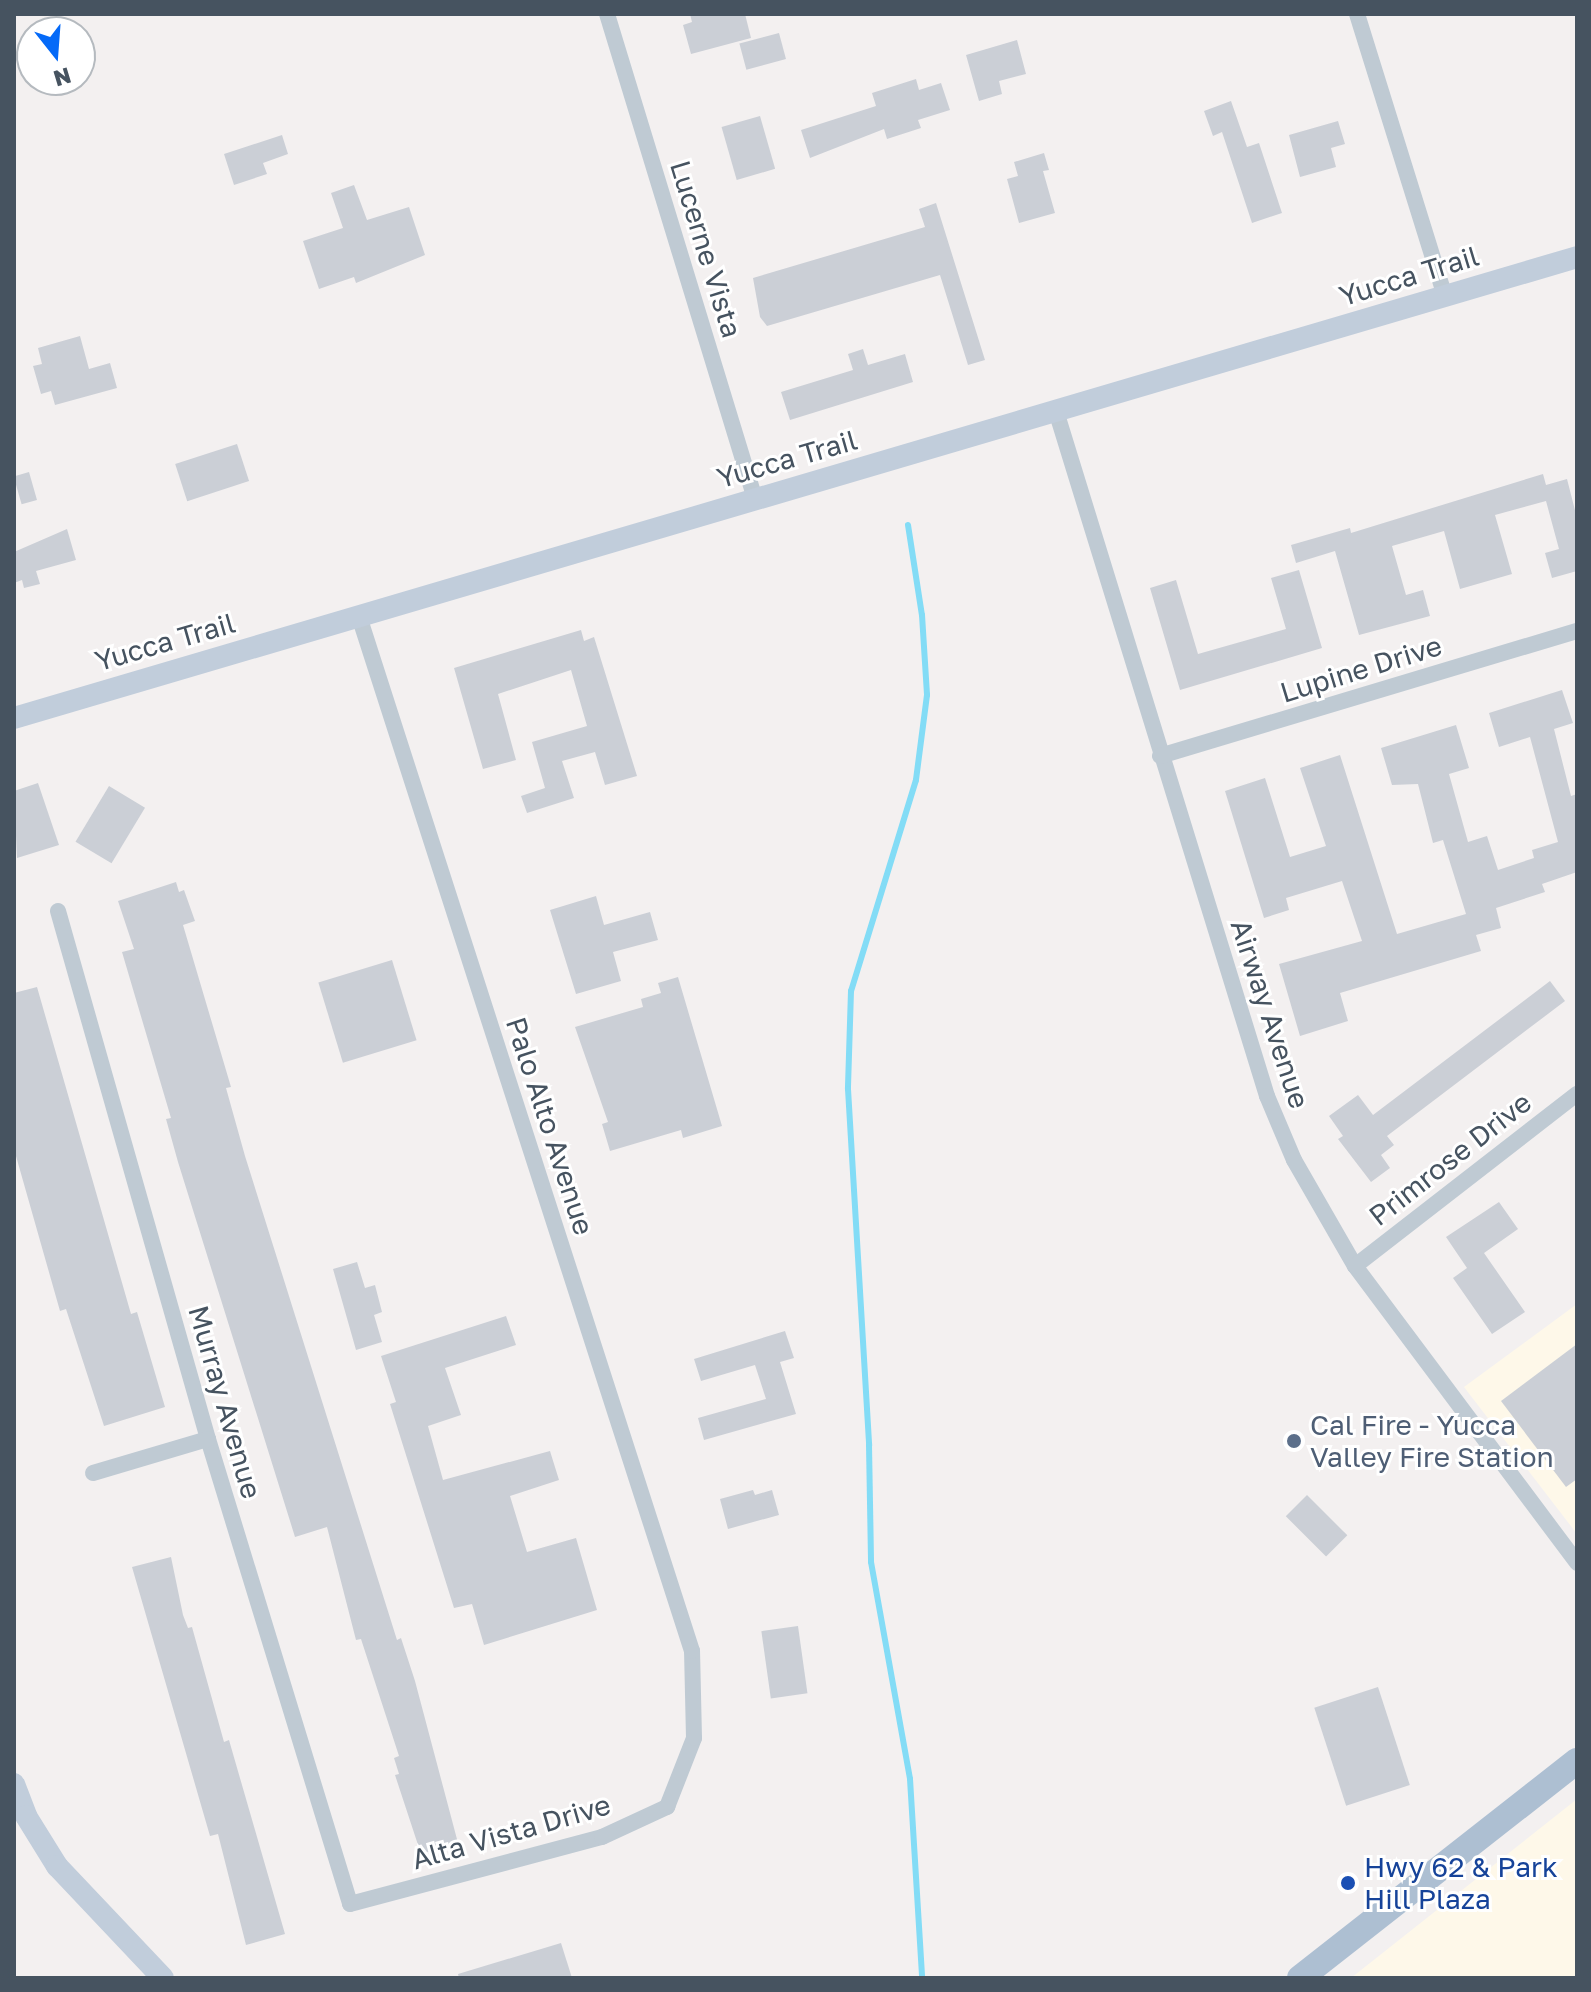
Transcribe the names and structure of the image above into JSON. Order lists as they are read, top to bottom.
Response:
{
  "streets": {
    "main road": ["Yucca Trail"],
    "street": [
      "Lucerne Vista",
      "Lupine Drive",
      "Airway Avenue",
      "Palo Alto Avenue",
      "Primrose Drive",
      "Murray Avenue",
      "Alta Vista Drive"
    ]
  },
  "crossings": [
    ["Lucerne Vista", "Yucca Trail"],
    ["Yucca Trail", "Airway Avenue"],
    ["Yucca Trail", "Palo Alto Avenue"],
    ["Lupine Drive", "Airway Avenue"],
    ["Airway Avenue", "Primrose Drive"],
    ["Palo Alto Avenue", "Alta Vista Drive"],
    ["Murray Avenue", "Alta Vista Drive"]
  ],
  "places": ["Cal Fire - Yucca Valley Fire Station", "Hwy 62 & Park Hill Plaza"],
  "north": "bottom"
}
